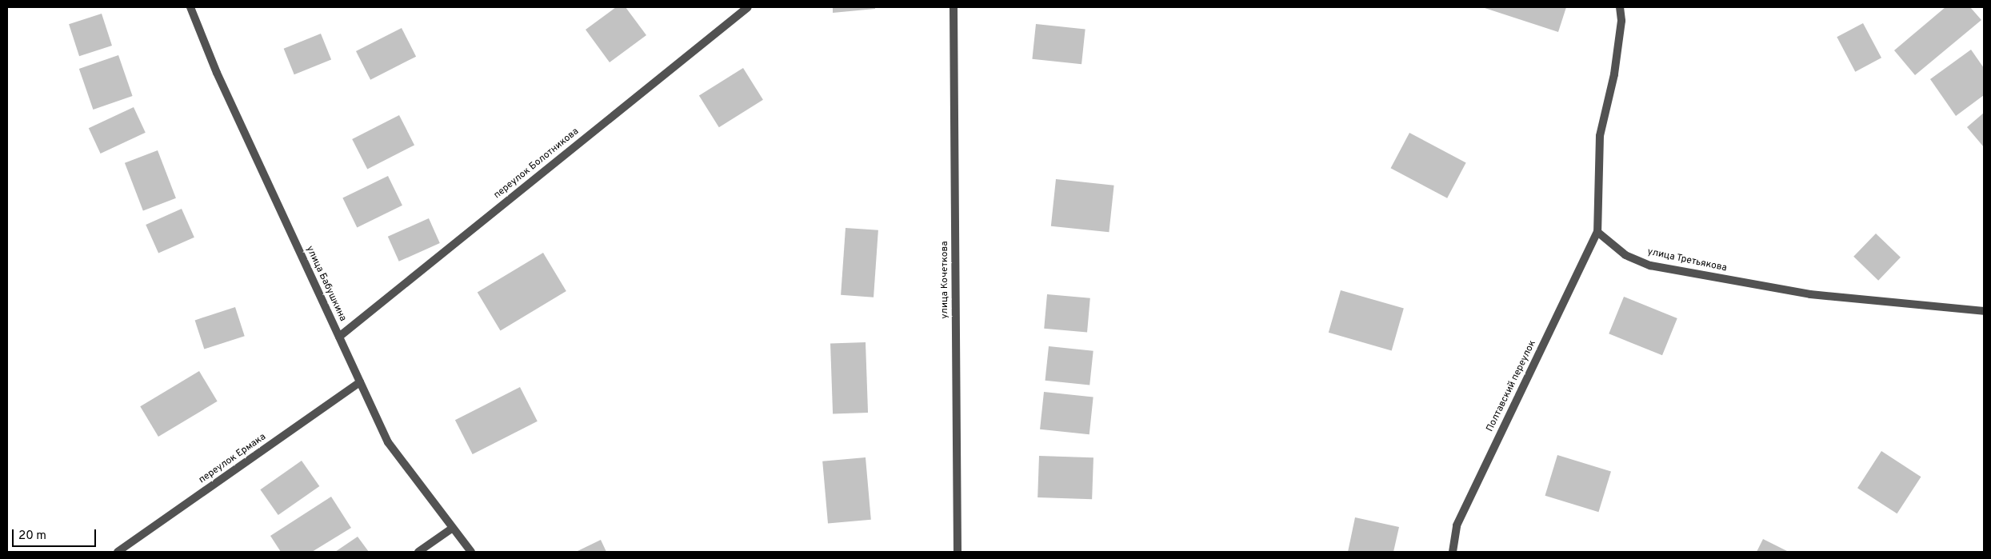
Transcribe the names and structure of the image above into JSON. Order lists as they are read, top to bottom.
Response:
{
  "streets": {
    "street": [
      "переулок Болотникова",
      "улица Третьякова",
      "улица Кочеткова",
      "улица Бабушкина",
      "Полтавский переулок",
      "переулок Ермака"
    ]
  },
  "crossings": [
    ["переулок Болотникова", "улица Бабушкина"],
    ["улица Третьякова", "Полтавский переулок"],
    ["улица Бабушкина", "переулок Ермака"]
  ],
  "scale_bar": "20 m"
}
